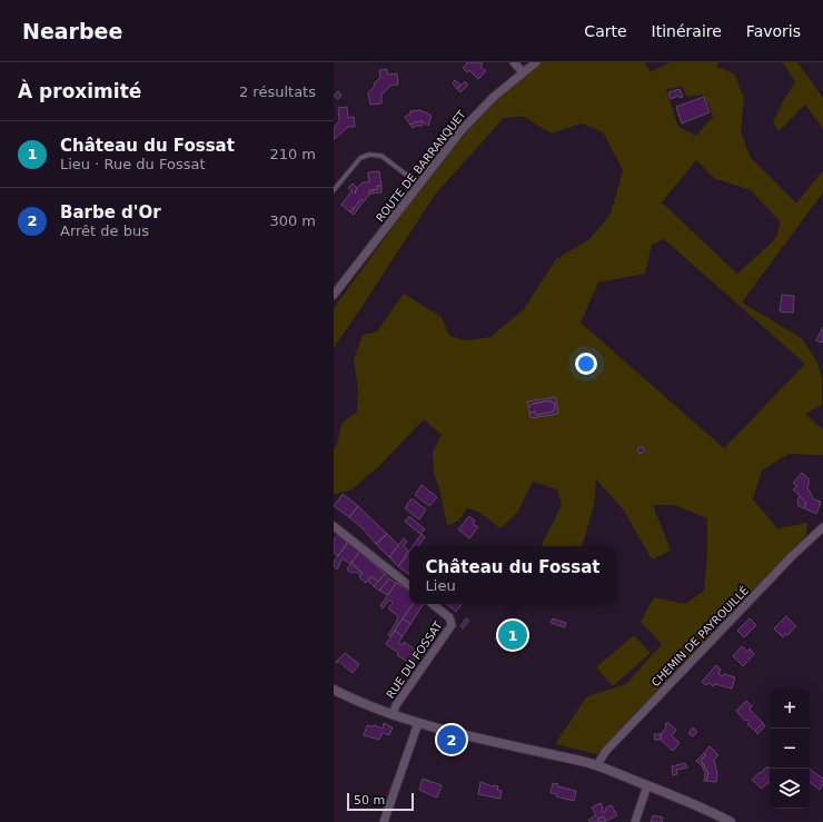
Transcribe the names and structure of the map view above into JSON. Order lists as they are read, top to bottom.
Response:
{
  "streets": {
    "street": ["ROUTE DE BARRANQUET", "CHEMIN DE PAYROUILLÉ", "RUE DU FOSSAT"]
  },
  "scale_bar": "50 m",
  "page": {
    "header": "Nearbee",
    "nav": ["Carte", "Itinéraire", "Favoris"],
    "heading": ["À proximité", "2 résultats"],
    "list": [
      {
        "mark": "1",
        "name": "Château du Fossat",
        "note": "Lieu · Rue du Fossat",
        "value": "210 m"
      },
      {
        "mark": "2",
        "name": "Barbe d'Or",
        "note": "Arrêt de bus",
        "value": "300 m"
      }
    ],
    "popup": ["Château du Fossat", "Lieu"],
    "pins": ["1", "2"],
    "map_buttons": ["+", "−"],
    "scale": "50 m"
  }
}
